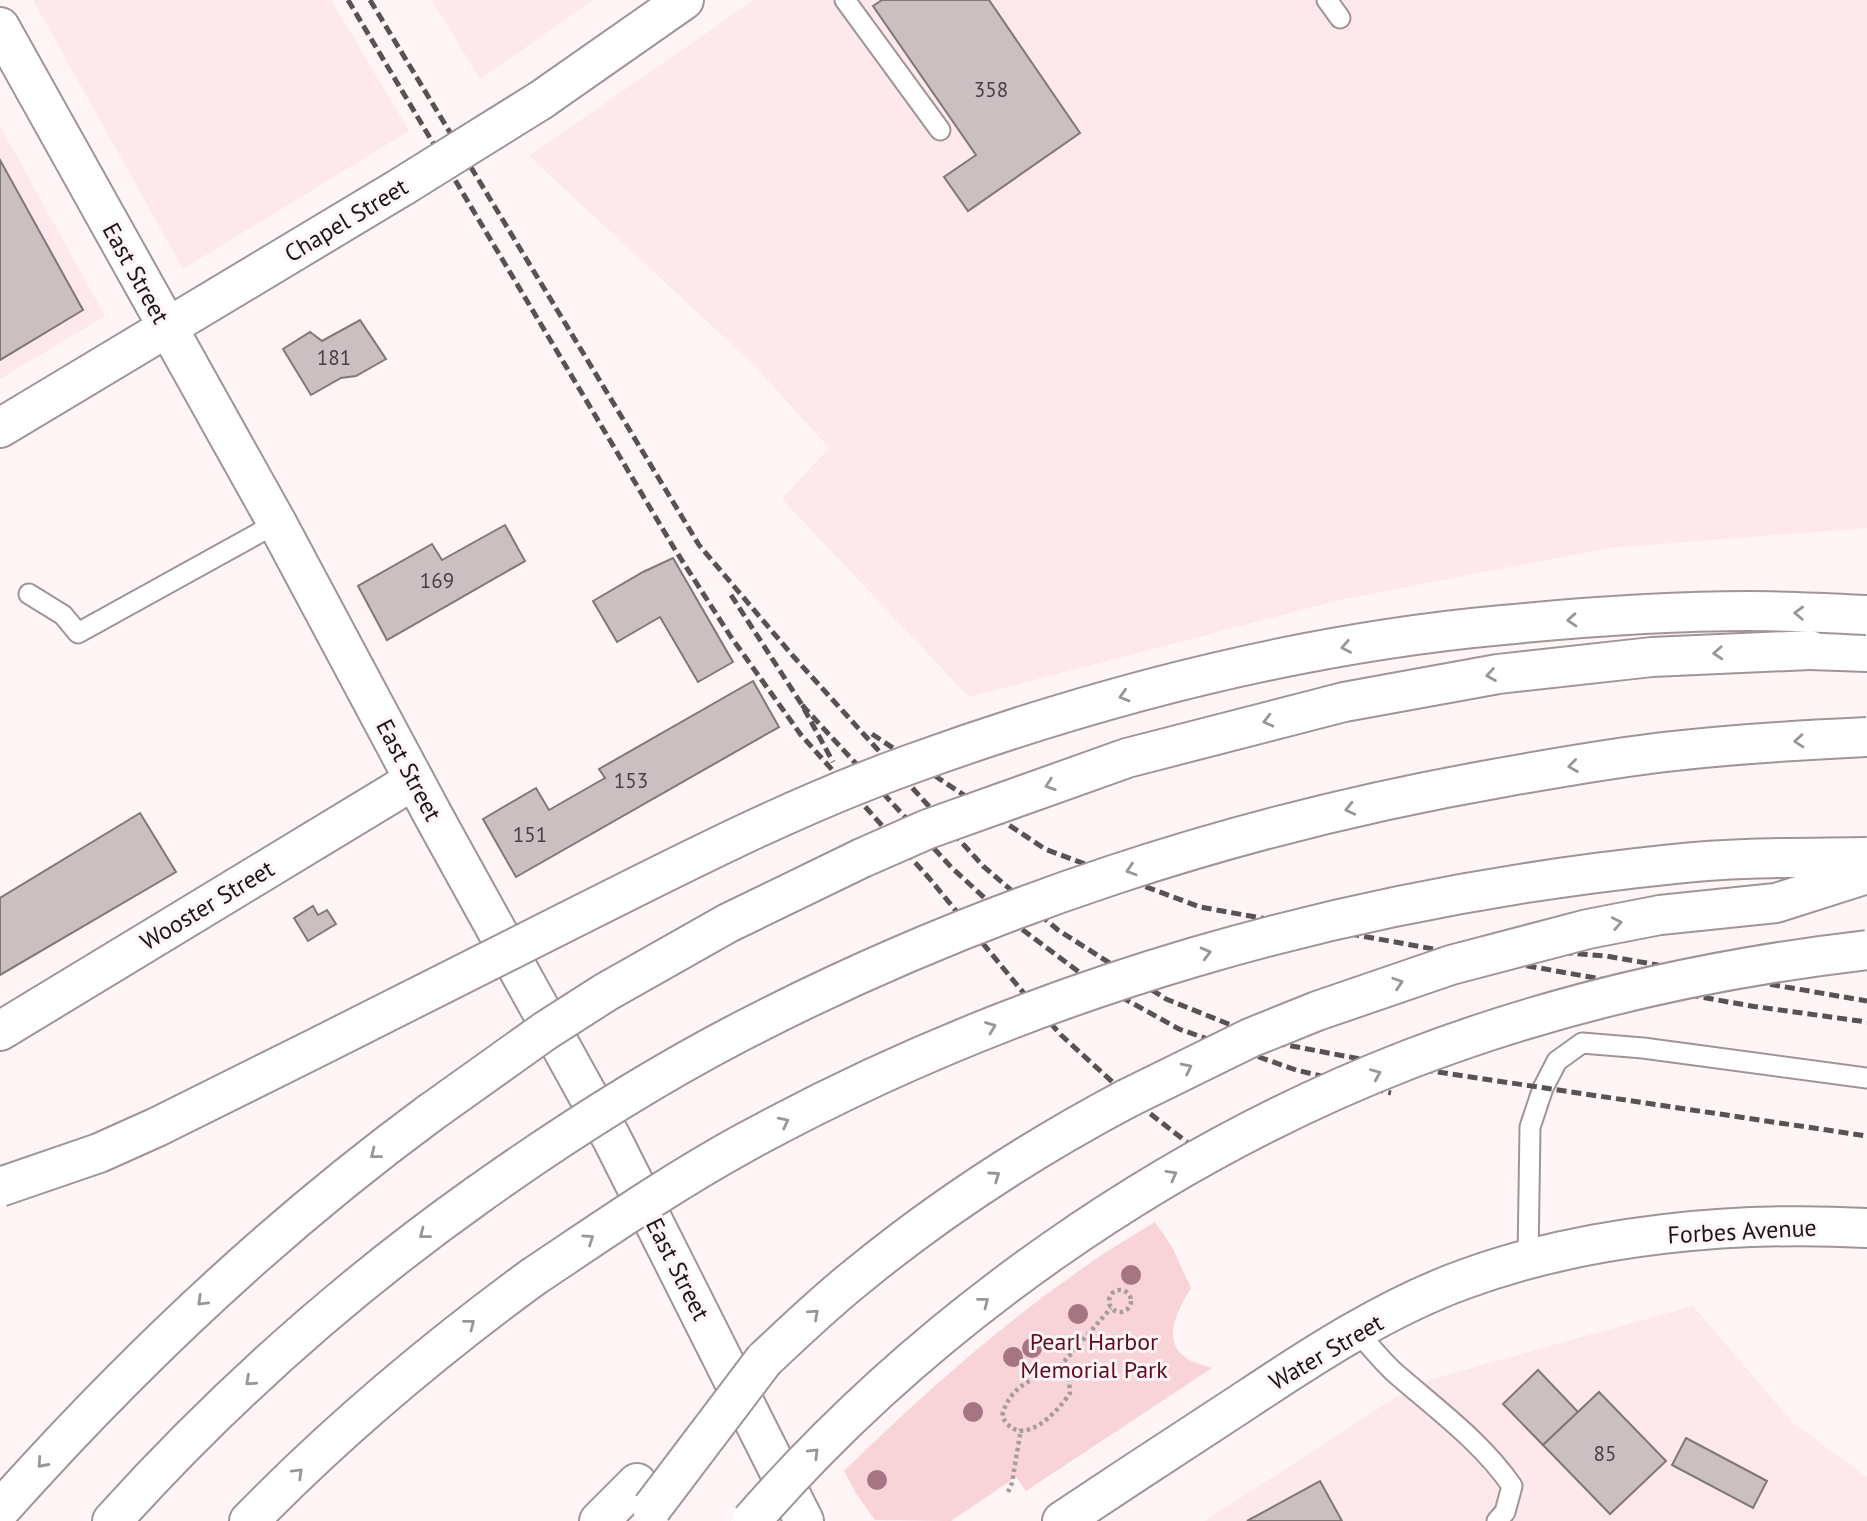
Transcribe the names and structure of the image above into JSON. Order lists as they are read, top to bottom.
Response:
{
  "streets": {
    "main road": [
      "Chapel Street",
      "East Street",
      "Wooster Street",
      "Forbes Avenue",
      "Water Street"
    ]
  },
  "crossings": [
    ["Chapel Street", "East Street"],
    ["East Street", "Wooster Street"],
    ["Forbes Avenue", "Water Street"]
  ],
  "parks": ["Pearl Harbor Memorial Park"],
  "house_numbers": [
    "358",
    "181",
    "169",
    "153",
    "151",
    "85"
  ]
}
